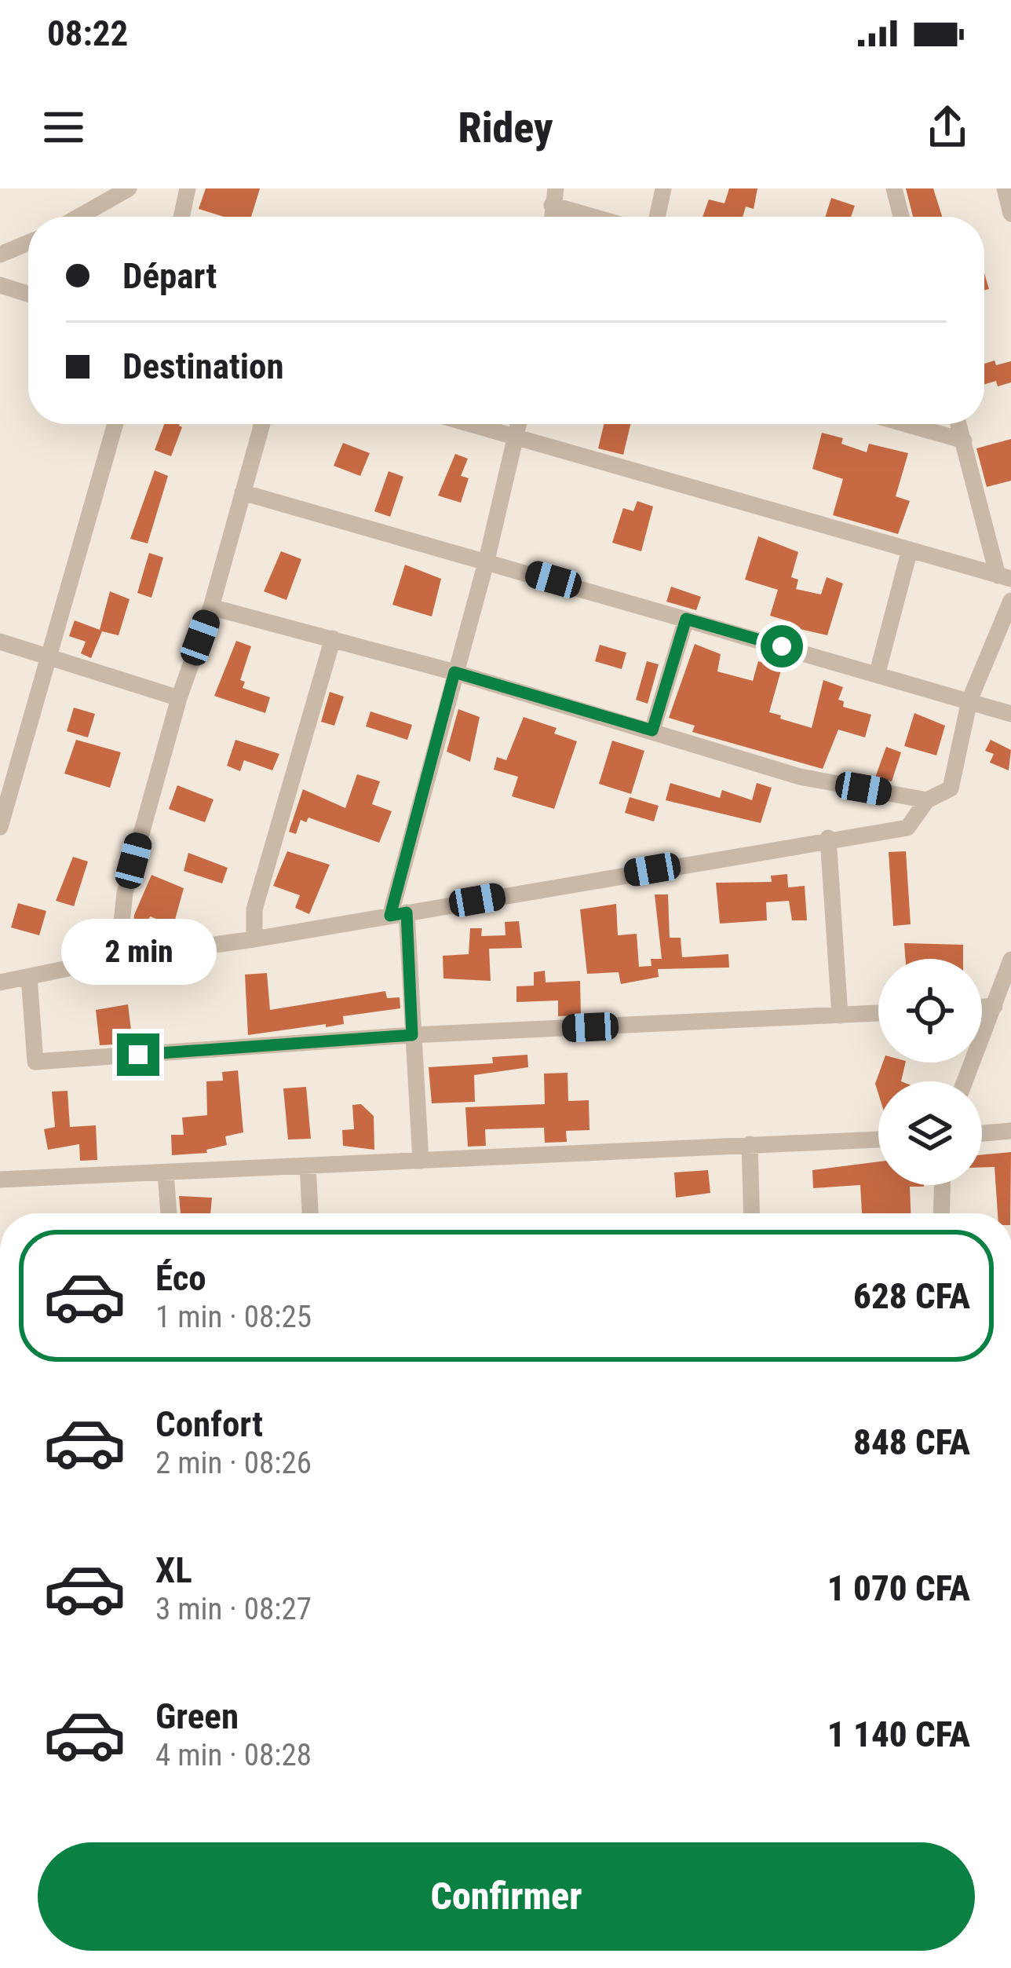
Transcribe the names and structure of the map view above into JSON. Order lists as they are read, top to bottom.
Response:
{
  "page": {
    "status": "08:22",
    "header": "Ridey",
    "banner": ["Départ", "Destination"],
    "bubble": "2 min",
    "list": [
      {
        "name": "Éco",
        "note": "1 min · 08:25",
        "value": "628 CFA"
      },
      {
        "name": "Confort",
        "note": "2 min · 08:26",
        "value": "848 CFA"
      },
      {
        "name": "XL",
        "note": "3 min · 08:27",
        "value": "1 070 CFA"
      },
      {
        "name": "Green",
        "note": "4 min · 08:28",
        "value": "1 140 CFA"
      }
    ],
    "buttons": "Confirmer"
  }
}
